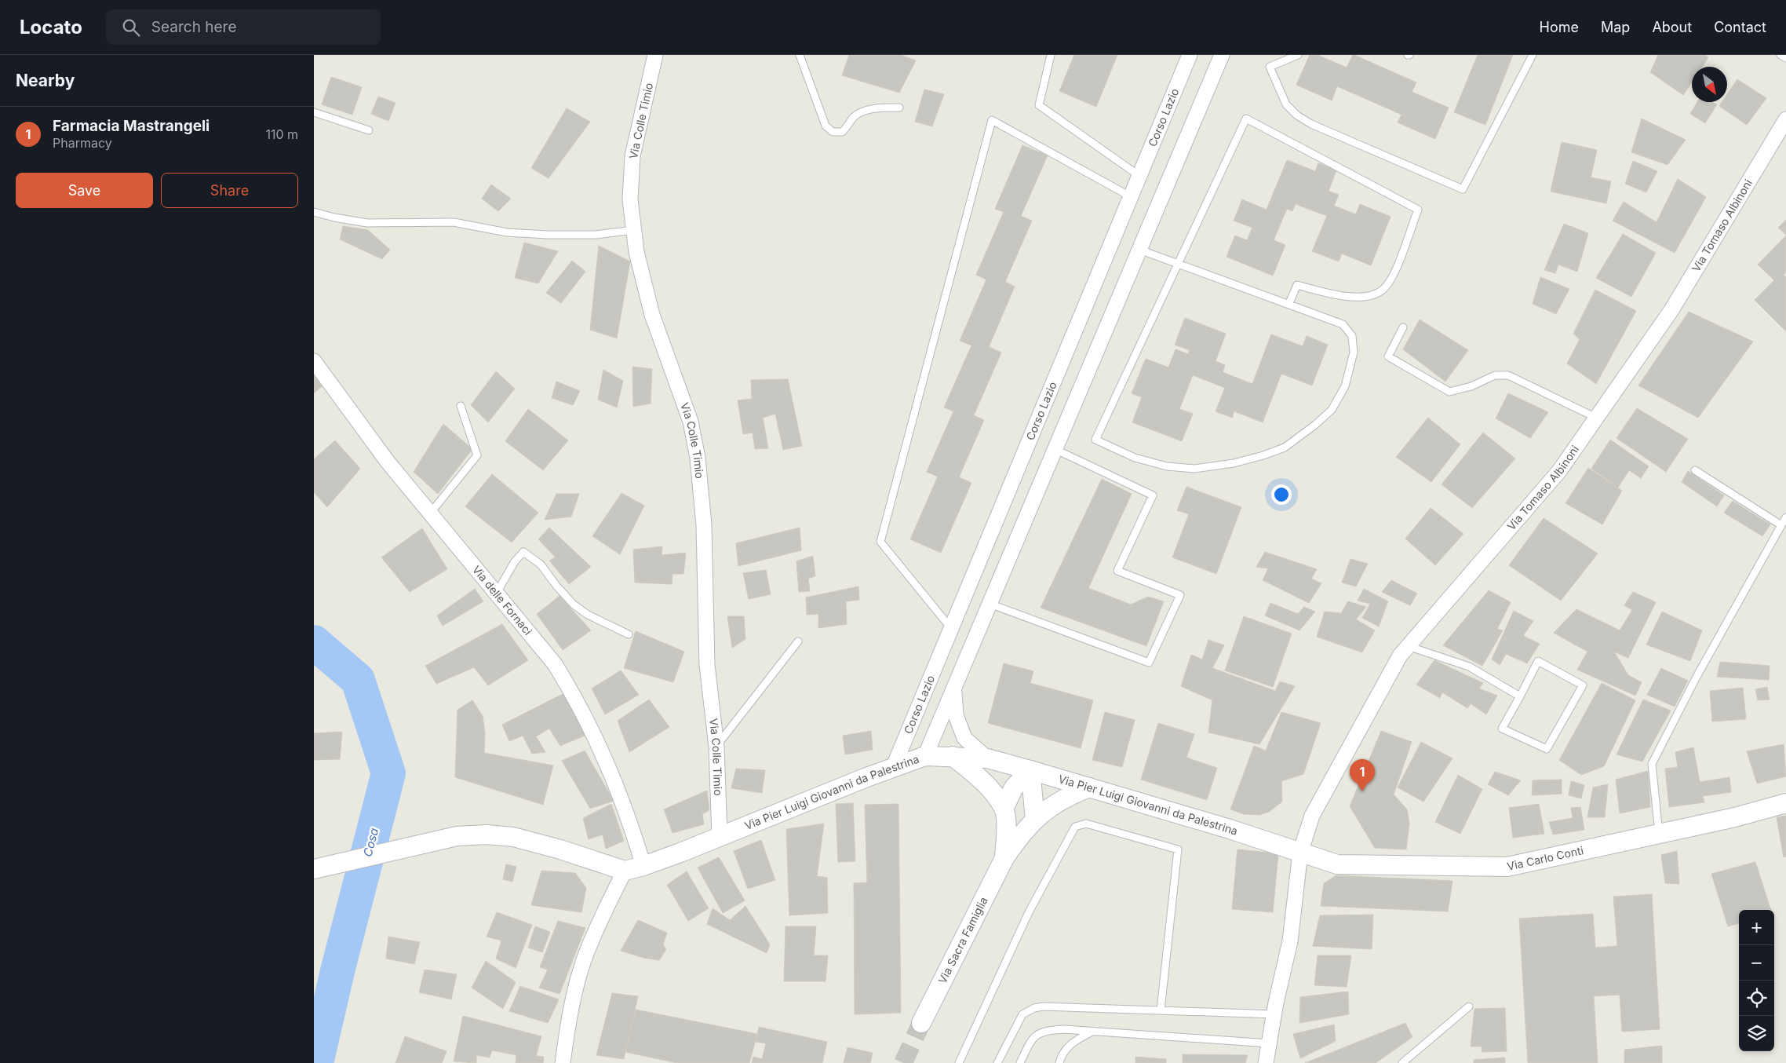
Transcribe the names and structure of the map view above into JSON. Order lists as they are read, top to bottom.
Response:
{
  "streets": {
    "street": [
      "Corso Lazio",
      "Via Colle Timio",
      "Via Tomaso Albinoni",
      "Via delle Fornaci",
      "Via Pier Luigi Giovanni da Palestrina",
      "Via Carlo Conti",
      "Via Sacra Famiglia"
    ]
  },
  "crossings": [
    ["Corso Lazio", "Via Pier Luigi Giovanni da Palestrina"],
    ["Via Colle Timio", "Via Pier Luigi Giovanni da Palestrina"],
    ["Via Tomaso Albinoni", "Via Pier Luigi Giovanni da Palestrina"],
    ["Via Tomaso Albinoni", "Via Carlo Conti"],
    ["Via delle Fornaci", "Via Pier Luigi Giovanni da Palestrina"],
    ["Via Pier Luigi Giovanni da Palestrina", "Via Carlo Conti"],
    ["Via Pier Luigi Giovanni da Palestrina", "Via Sacra Famiglia"]
  ],
  "water": ["Cosa"],
  "north": "bottom right",
  "page": {
    "header": "Locato",
    "search": "Search here",
    "nav": [
      "Home",
      "Map",
      "About",
      "Contact"
    ],
    "heading": "Nearby",
    "list": [
      {
        "mark": "1",
        "name": "Farmacia Mastrangeli",
        "note": "Pharmacy",
        "value": "110 m"
      }
    ],
    "buttons": ["Save", "Share"],
    "pins": "1",
    "map_buttons": ["+", "−"]
  }
}
